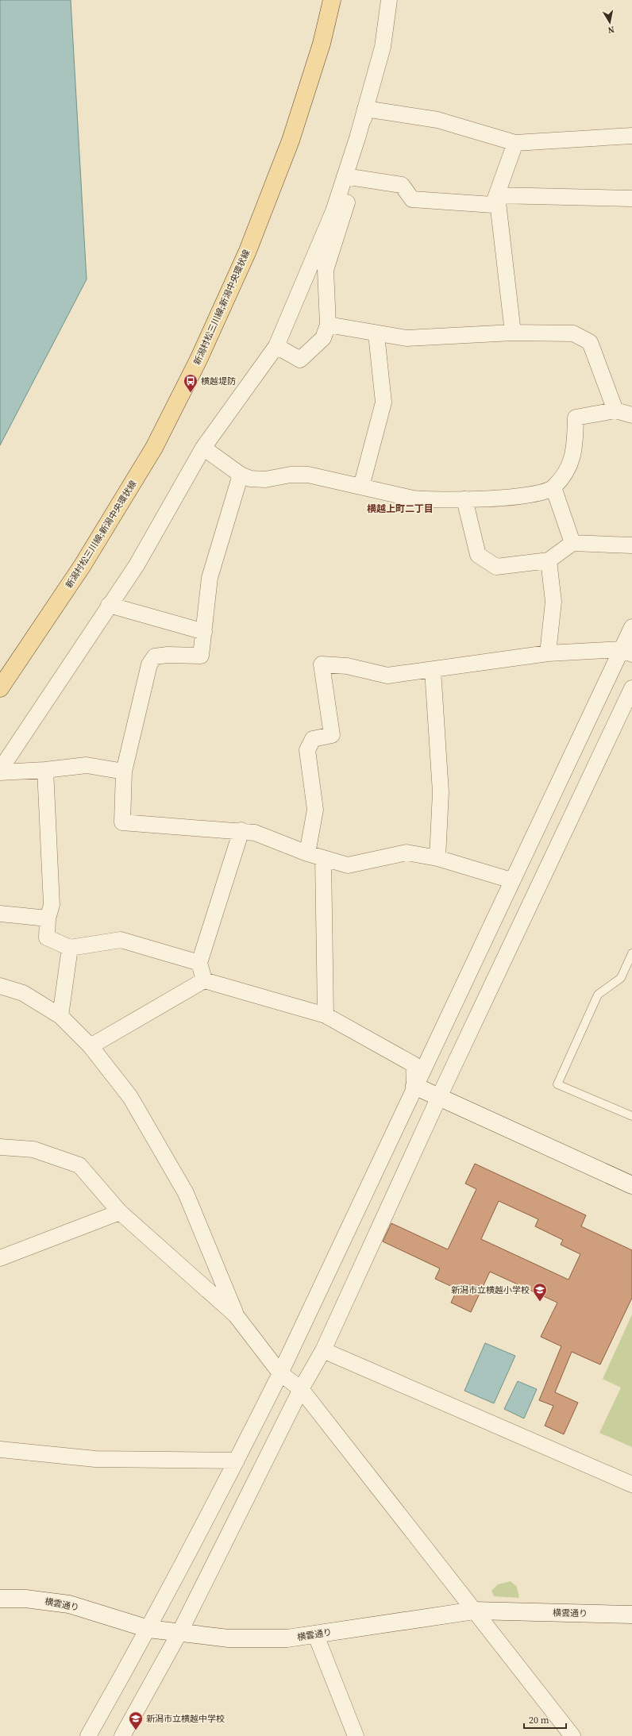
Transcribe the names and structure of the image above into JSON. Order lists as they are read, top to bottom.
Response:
{
  "streets": {
    "main road": ["新潟村松三川線;新潟中央環状線", "横雲通り"]
  },
  "districts": ["横越上町二丁目"],
  "places": {
    "bus stop": ["横越堤防"],
    "school or university": ["新潟市立横越小学校", "新潟市立横越中学校"]
  },
  "scale_bar": "20 m",
  "north": "bottom"
}
